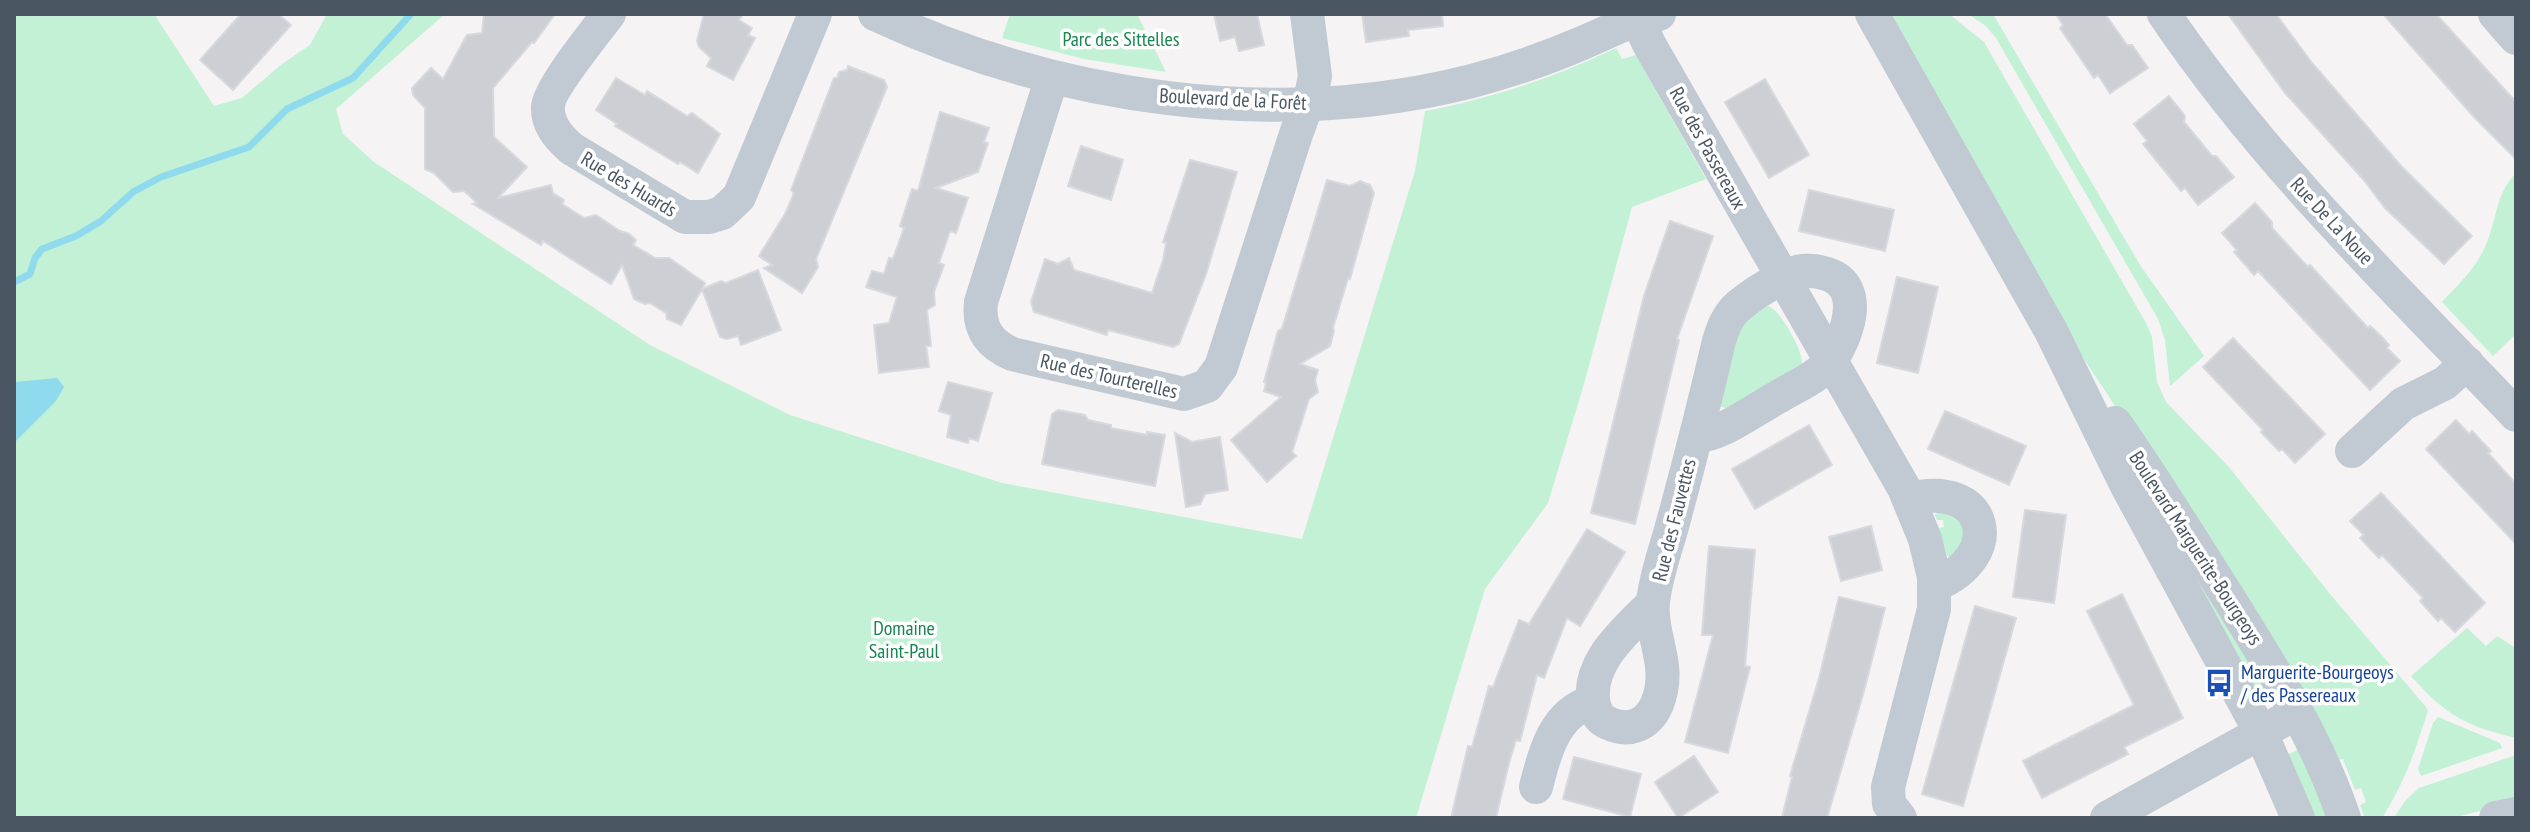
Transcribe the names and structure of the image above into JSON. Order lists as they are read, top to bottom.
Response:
{
  "streets": {
    "street": [
      "Boulevard de la Forêt",
      "Rue des Passereaux",
      "Rue des Huards",
      "Rue De La Noue",
      "Rue des Tourterelles",
      "Rue des Fauvettes",
      "Boulevard Marguerite-Bourgeoys"
    ]
  },
  "crossings": [
    ["Boulevard de la Forêt", "Rue des Passereaux"],
    ["Boulevard de la Forêt", "Rue des Tourterelles"],
    ["Rue des Passereaux", "Rue des Fauvettes"]
  ],
  "parks": ["Parc des Sittelles", "Domaine Saint-Paul"],
  "places": {
    "bus stop": ["Marguerite-Bourgeoys / des Passereaux"]
  }
}
